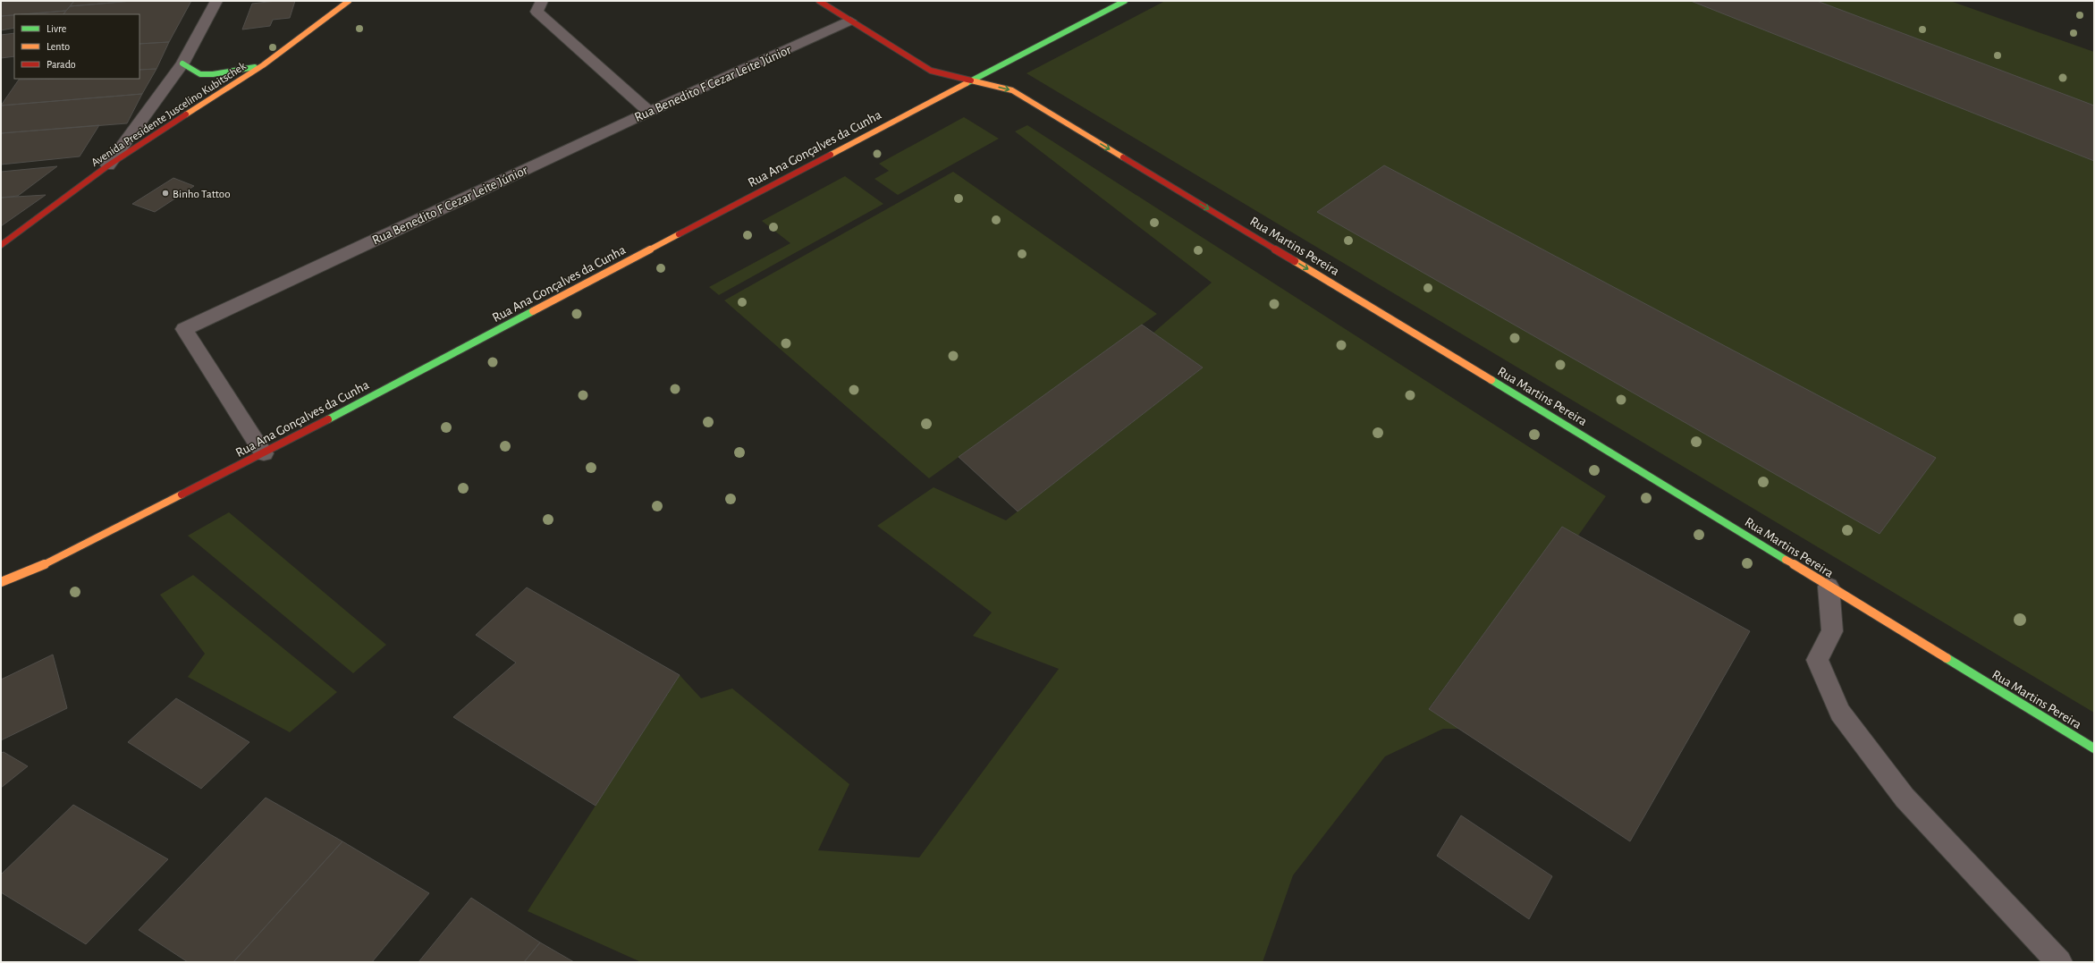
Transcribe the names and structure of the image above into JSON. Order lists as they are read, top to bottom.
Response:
{
  "streets": {
    "street": [
      "Rua Benedito F Cezar Leite Júnior",
      "Avenida Presidente Juscelino Kubitschek",
      "Rua Ana Gonçalves da Cunha",
      "Rua Martins Pereira"
    ]
  },
  "crossings": [
    ["Rua Benedito F Cezar Leite Júnior", "Rua Ana Gonçalves da Cunha"],
    ["Rua Benedito F Cezar Leite Júnior", "Rua Martins Pereira"],
    ["Rua Ana Gonçalves da Cunha", "Rua Martins Pereira"]
  ],
  "one_way": ["Rua Martins Pereira"],
  "places": ["Binho Tattoo"],
  "legend": ["Livre", "Lento", "Parado"]
}
